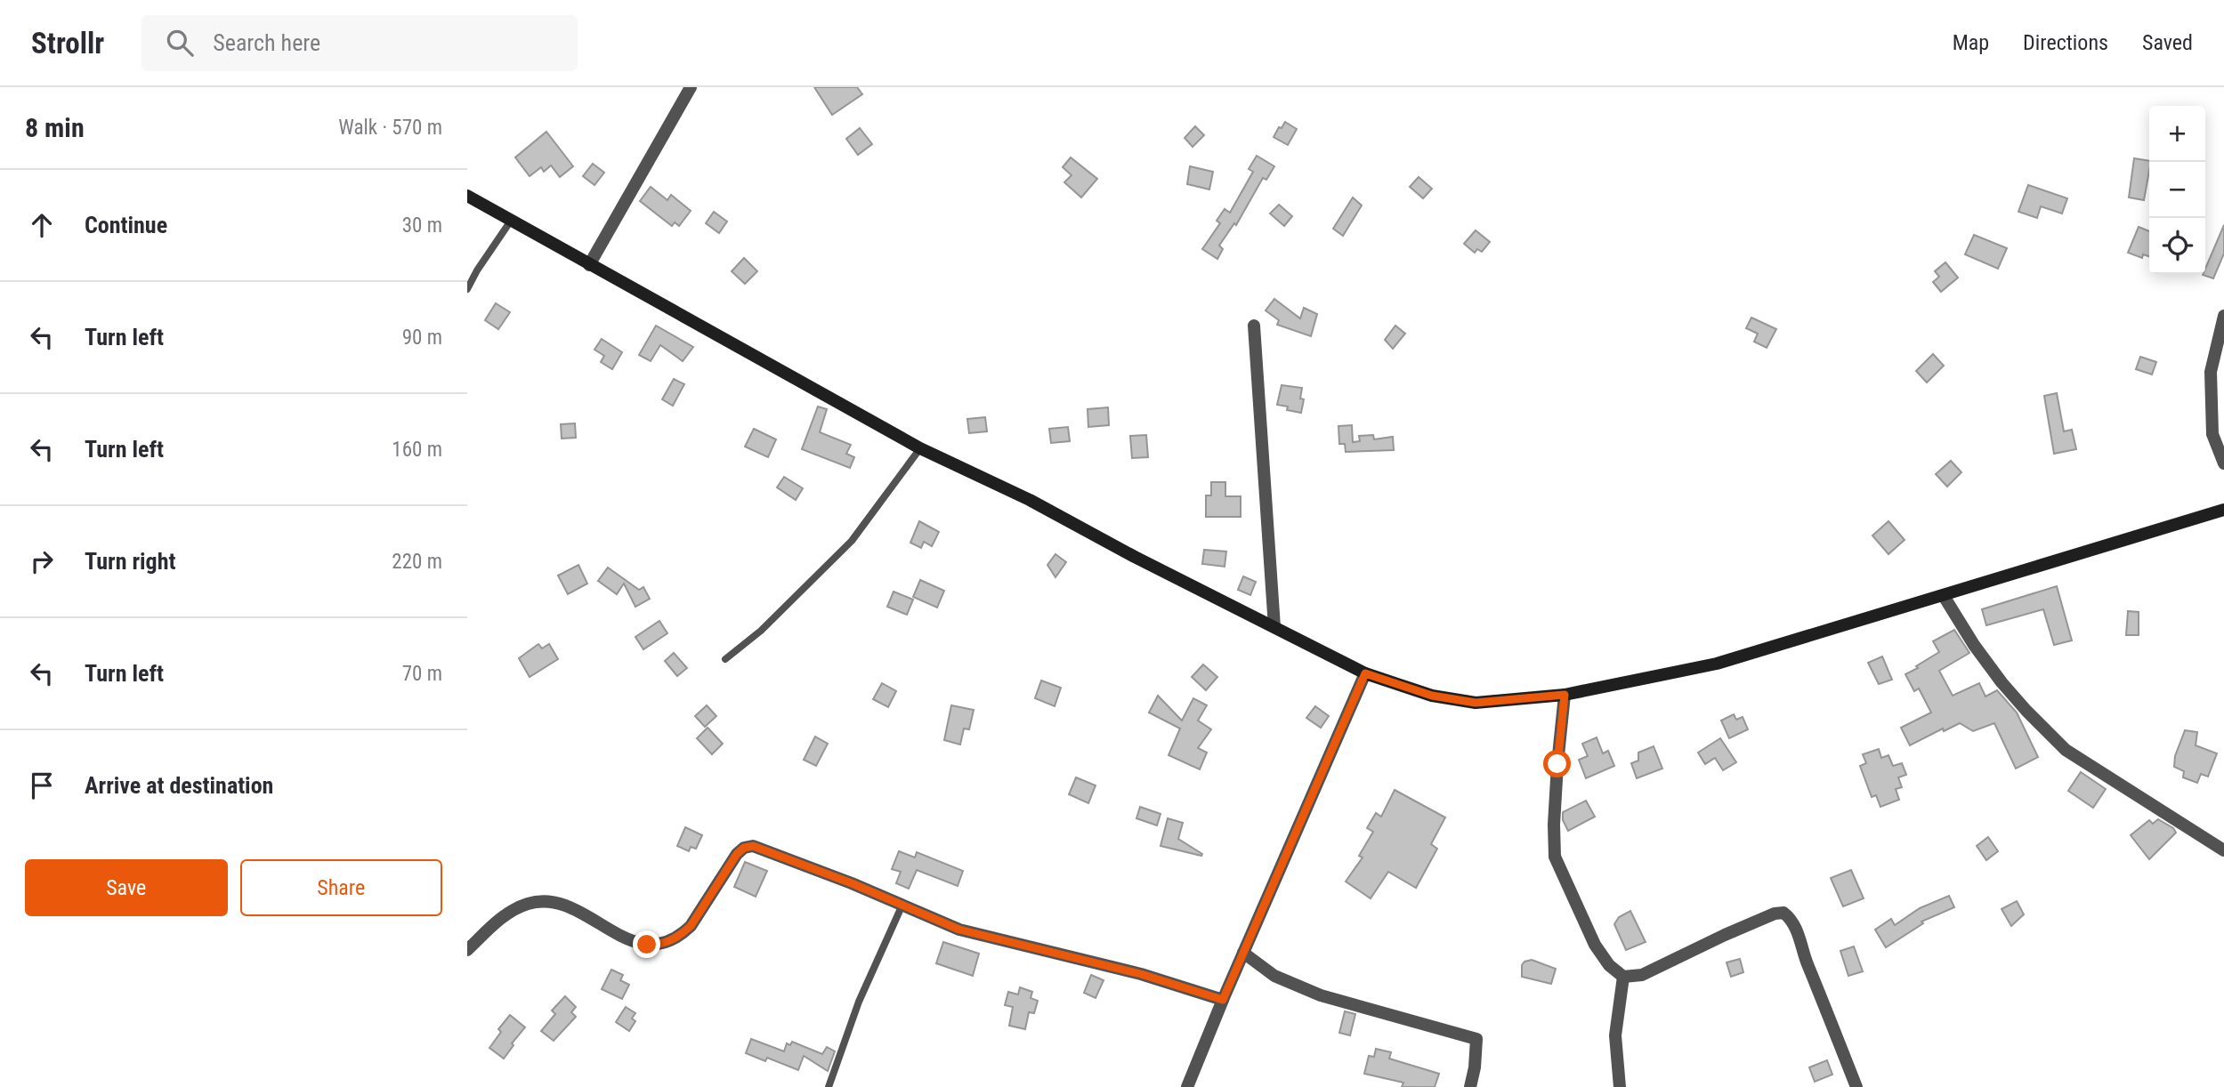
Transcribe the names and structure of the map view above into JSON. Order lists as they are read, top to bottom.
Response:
{
  "page": {
    "header": "Strollr",
    "search": "Search here",
    "nav": ["Map", "Directions", "Saved"],
    "heading": ["8 min", "Walk · 570 m"],
    "map_buttons": ["+", "−"],
    "list": [
      ["Continue", "30 m"],
      ["Turn left", "90 m"],
      ["Turn left", "160 m"],
      ["Turn right", "220 m"],
      ["Turn left", "70 m"],
      "Arrive at destination"
    ],
    "buttons": ["Save", "Share"]
  }
}
